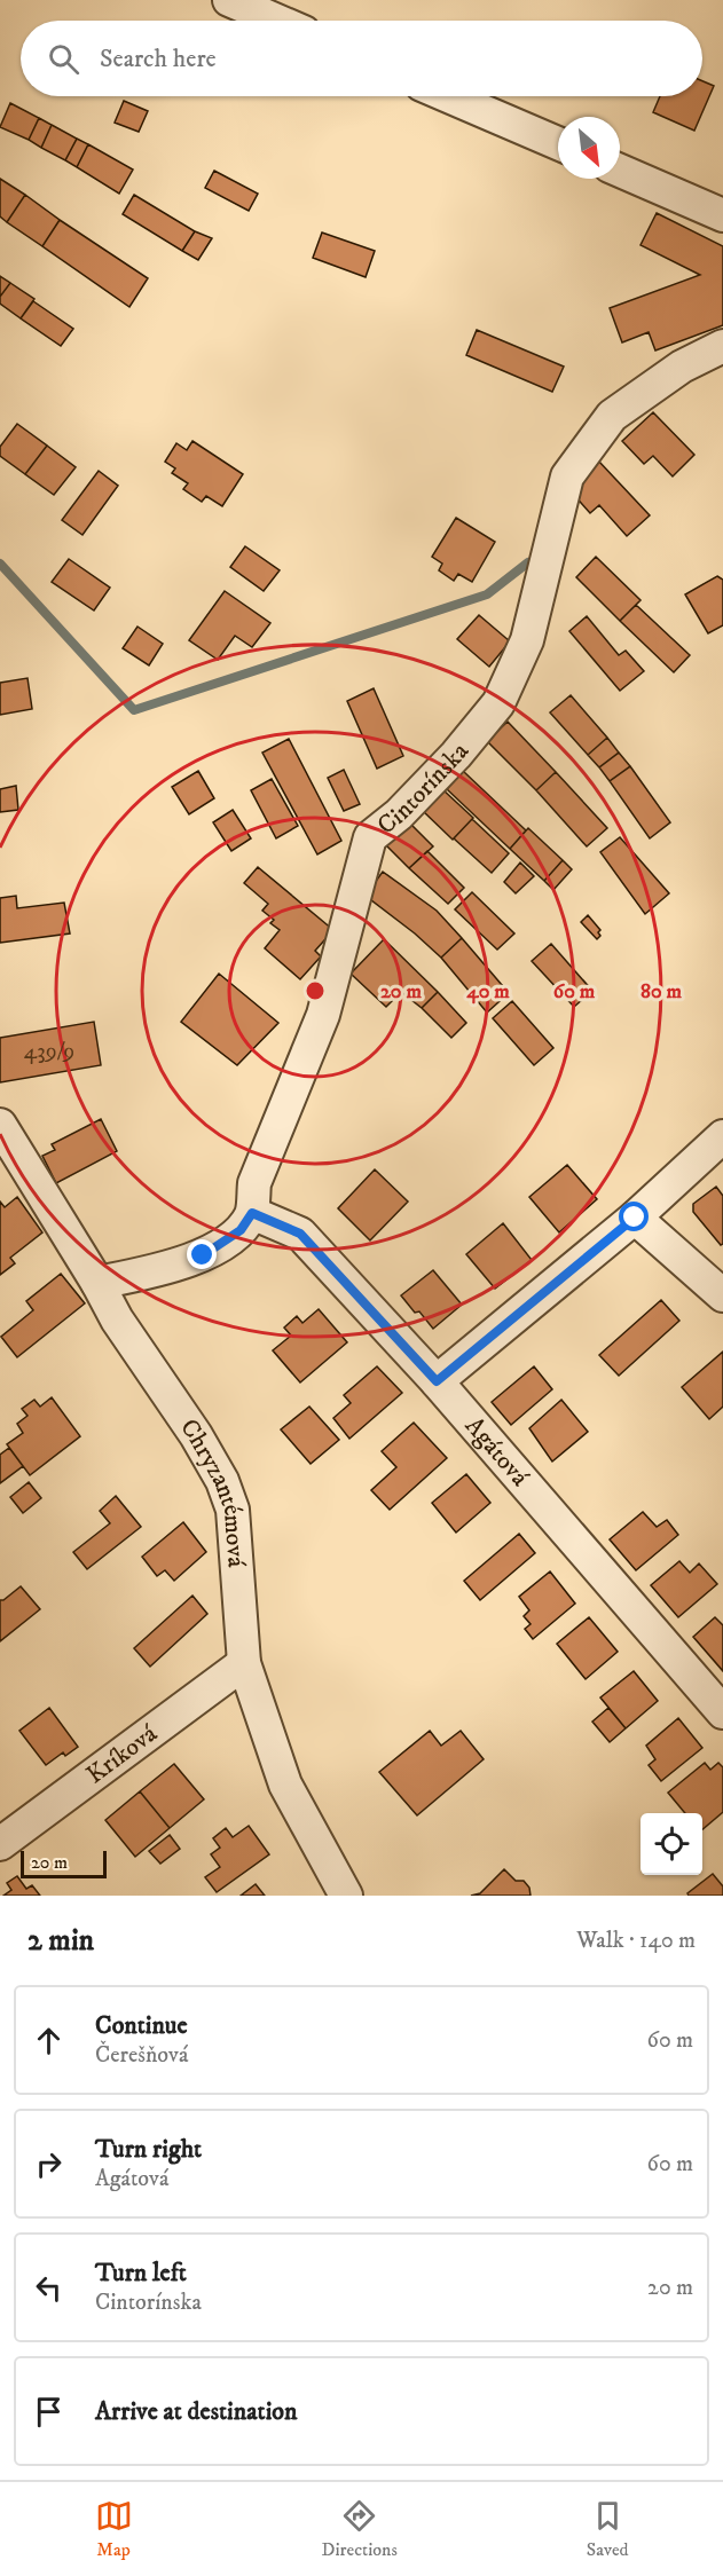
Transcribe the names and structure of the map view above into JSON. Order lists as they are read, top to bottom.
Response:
{
  "streets": {
    "street": [
      "Cintorínska",
      "Agátová",
      "Chryzantémová",
      "Kríková"
    ]
  },
  "crossings": [
    ["Cintorínska", "Agátová"],
    ["Chryzantémová", "Kríková"]
  ],
  "house_numbers": ["439/9"],
  "scale_bar": "20 m",
  "north": "bottom right",
  "page": {
    "search": "Search here",
    "scale": "20 m",
    "heading": ["2 min", "Walk · 140 m"],
    "list": [
      ["Continue", "Čerešňová", "60 m"],
      ["Turn right", "Agátová", "60 m"],
      ["Turn left", "Cintorínska", "20 m"],
      "Arrive at destination"
    ],
    "nav": ["Map", "Directions", "Saved"]
  },
  "rings": [
    "20 m",
    "40 m",
    "60 m",
    "80 m"
  ]
}
